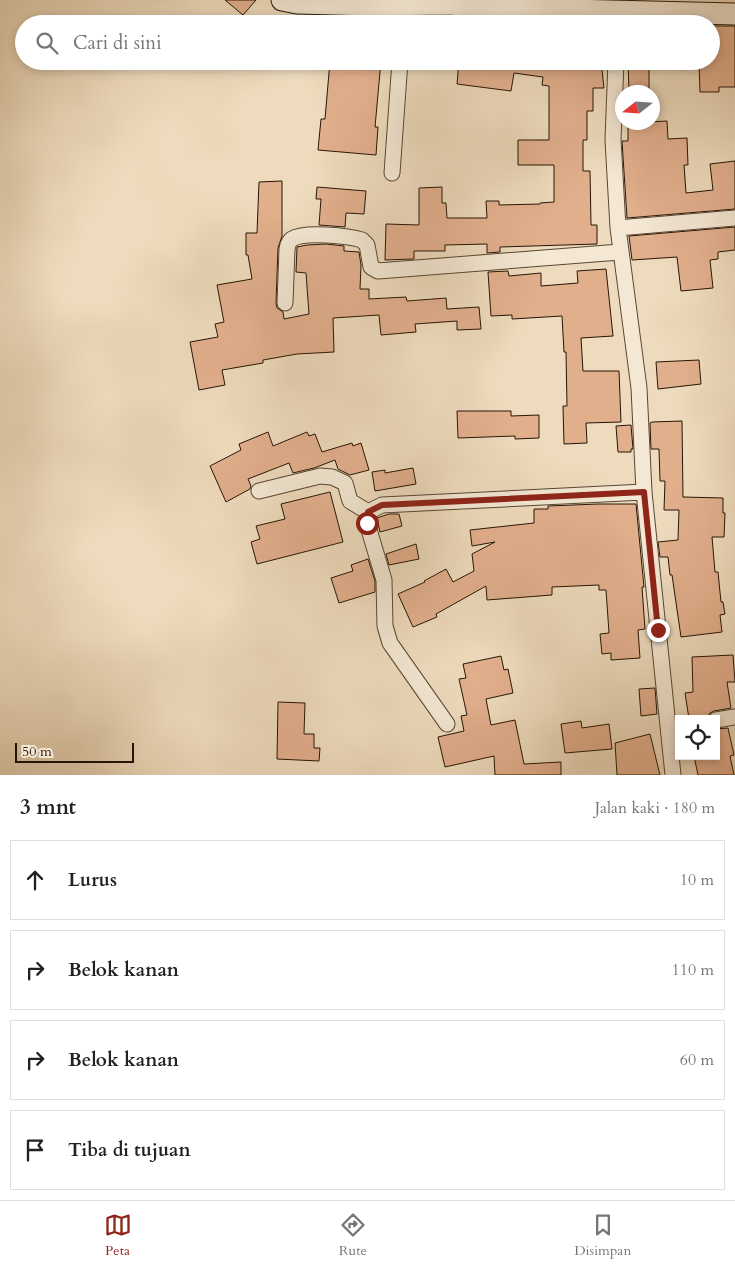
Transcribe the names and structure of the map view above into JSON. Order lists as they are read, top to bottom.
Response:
{
  "scale_bar": "50 m",
  "north": "left",
  "page": {
    "search": "Cari di sini",
    "scale": "50 m",
    "heading": ["3 mnt", "Jalan kaki · 180 m"],
    "list": [
      ["Lurus", "10 m"],
      ["Belok kanan", "110 m"],
      ["Belok kanan", "60 m"],
      "Tiba di tujuan"
    ],
    "nav": ["Peta", "Rute", "Disimpan"]
  }
}
